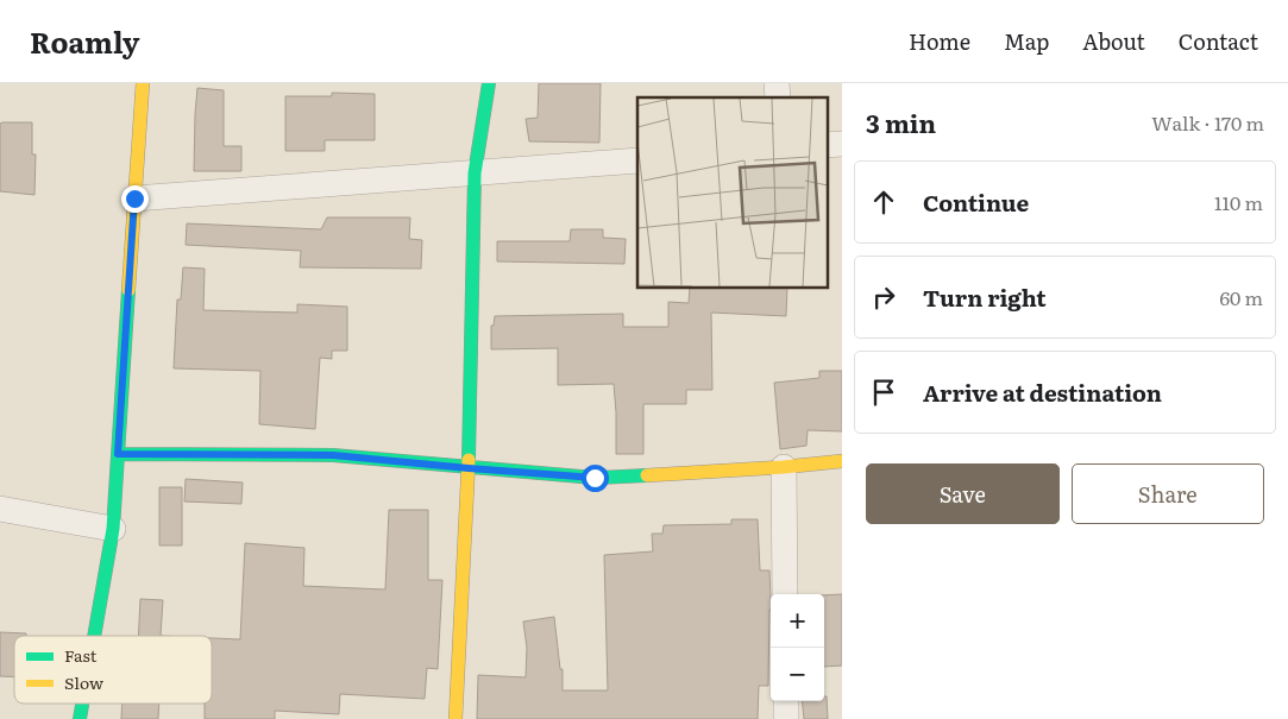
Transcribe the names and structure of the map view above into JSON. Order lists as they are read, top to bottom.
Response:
{
  "legend": ["Fast", "Slow"],
  "page": {
    "header": "Roamly",
    "nav": [
      "Home",
      "Map",
      "About",
      "Contact"
    ],
    "heading": ["3 min", "Walk · 170 m"],
    "list": [
      ["Continue", "110 m"],
      ["Turn right", "60 m"],
      "Arrive at destination"
    ],
    "buttons": ["Save", "Share"],
    "map_buttons": ["+", "−"]
  }
}
